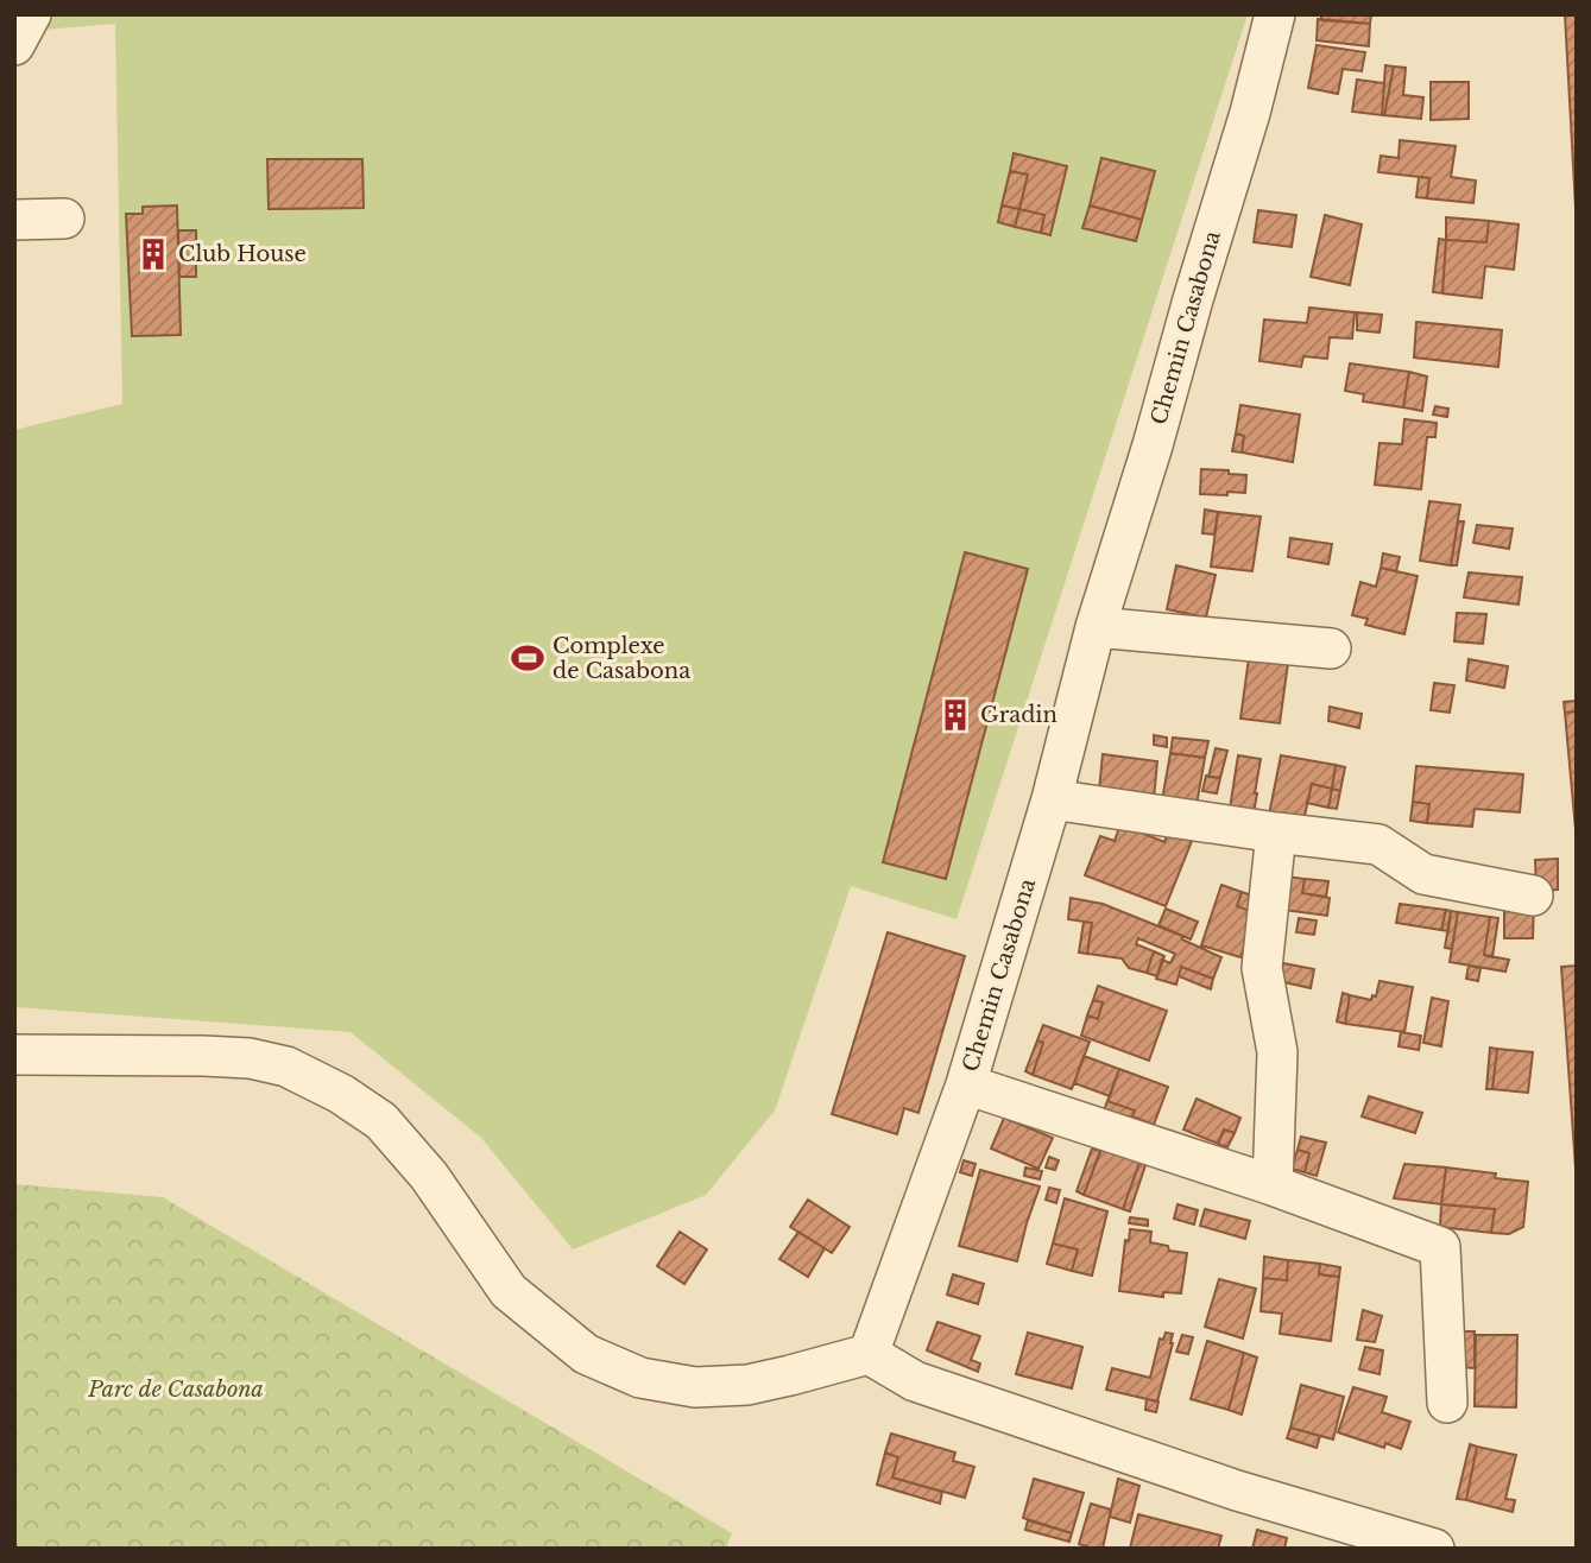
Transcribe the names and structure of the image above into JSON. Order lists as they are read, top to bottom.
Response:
{
  "streets": {
    "street": ["Chemin Casabona"]
  },
  "parks": ["Parc de Casabona"],
  "places": {
    "building": ["Club House", "Gradin"],
    "sports": ["Complexe de Casabona"]
  }
}
